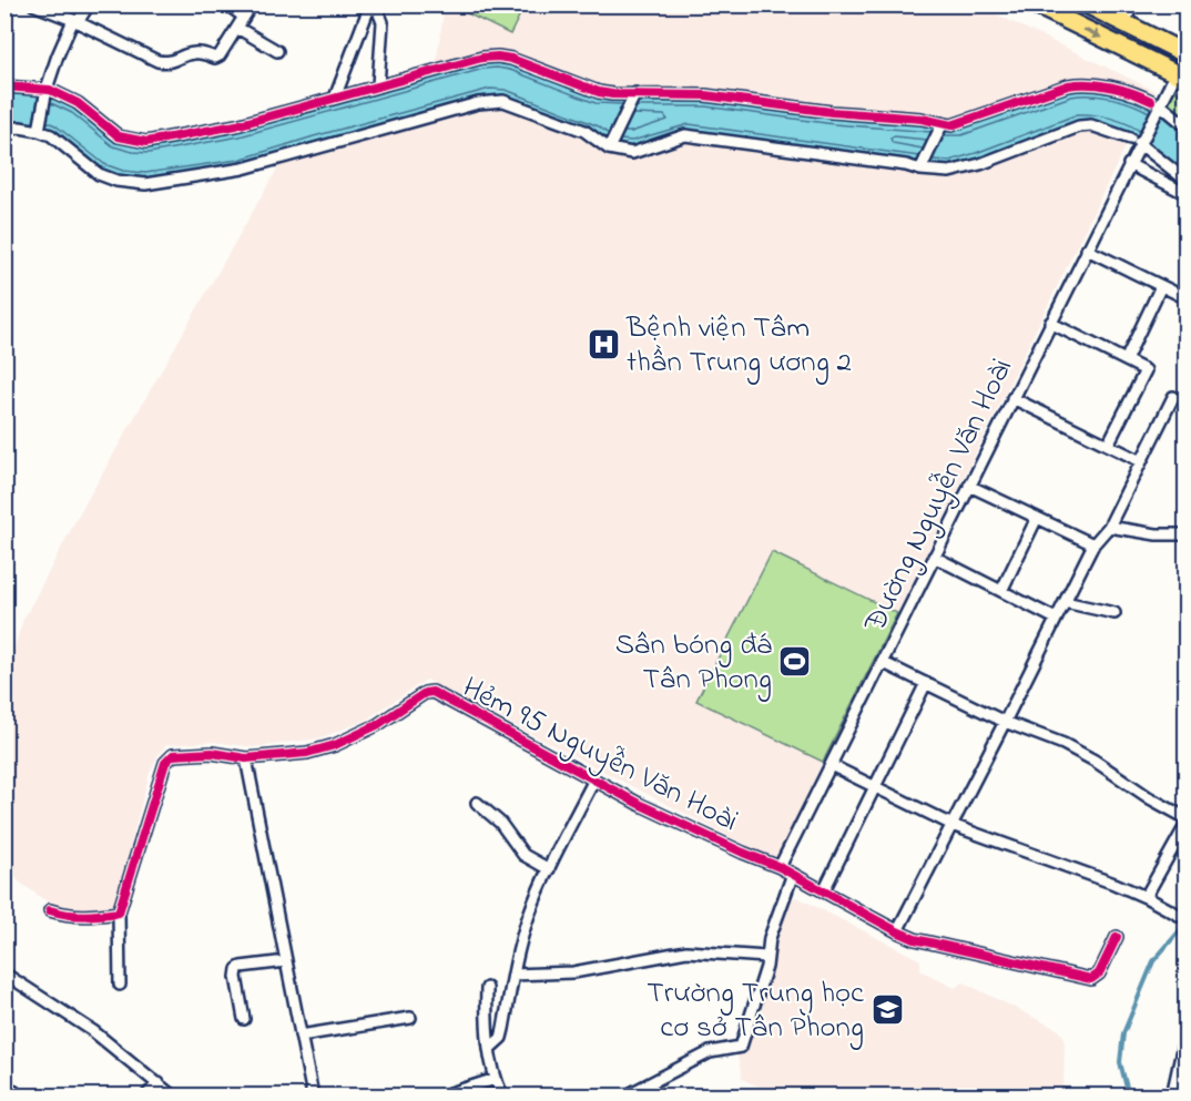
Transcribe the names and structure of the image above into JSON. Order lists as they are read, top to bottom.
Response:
{
  "streets": {
    "street": ["Đường Nguyễn Văn Hoài", "Hẻm 95 Nguyễn Văn Hoài"]
  },
  "crossings": [
    ["Đường Nguyễn Văn Hoài", "Hẻm 95 Nguyễn Văn Hoài"]
  ],
  "places": {
    "hospital": ["Bệnh viện Tâm thần Trung ương 2"],
    "sports": ["Sân bóng đá Tân Phong"],
    "school or university": ["Trường Trung học cơ sở Tân Phong"]
  }
}
